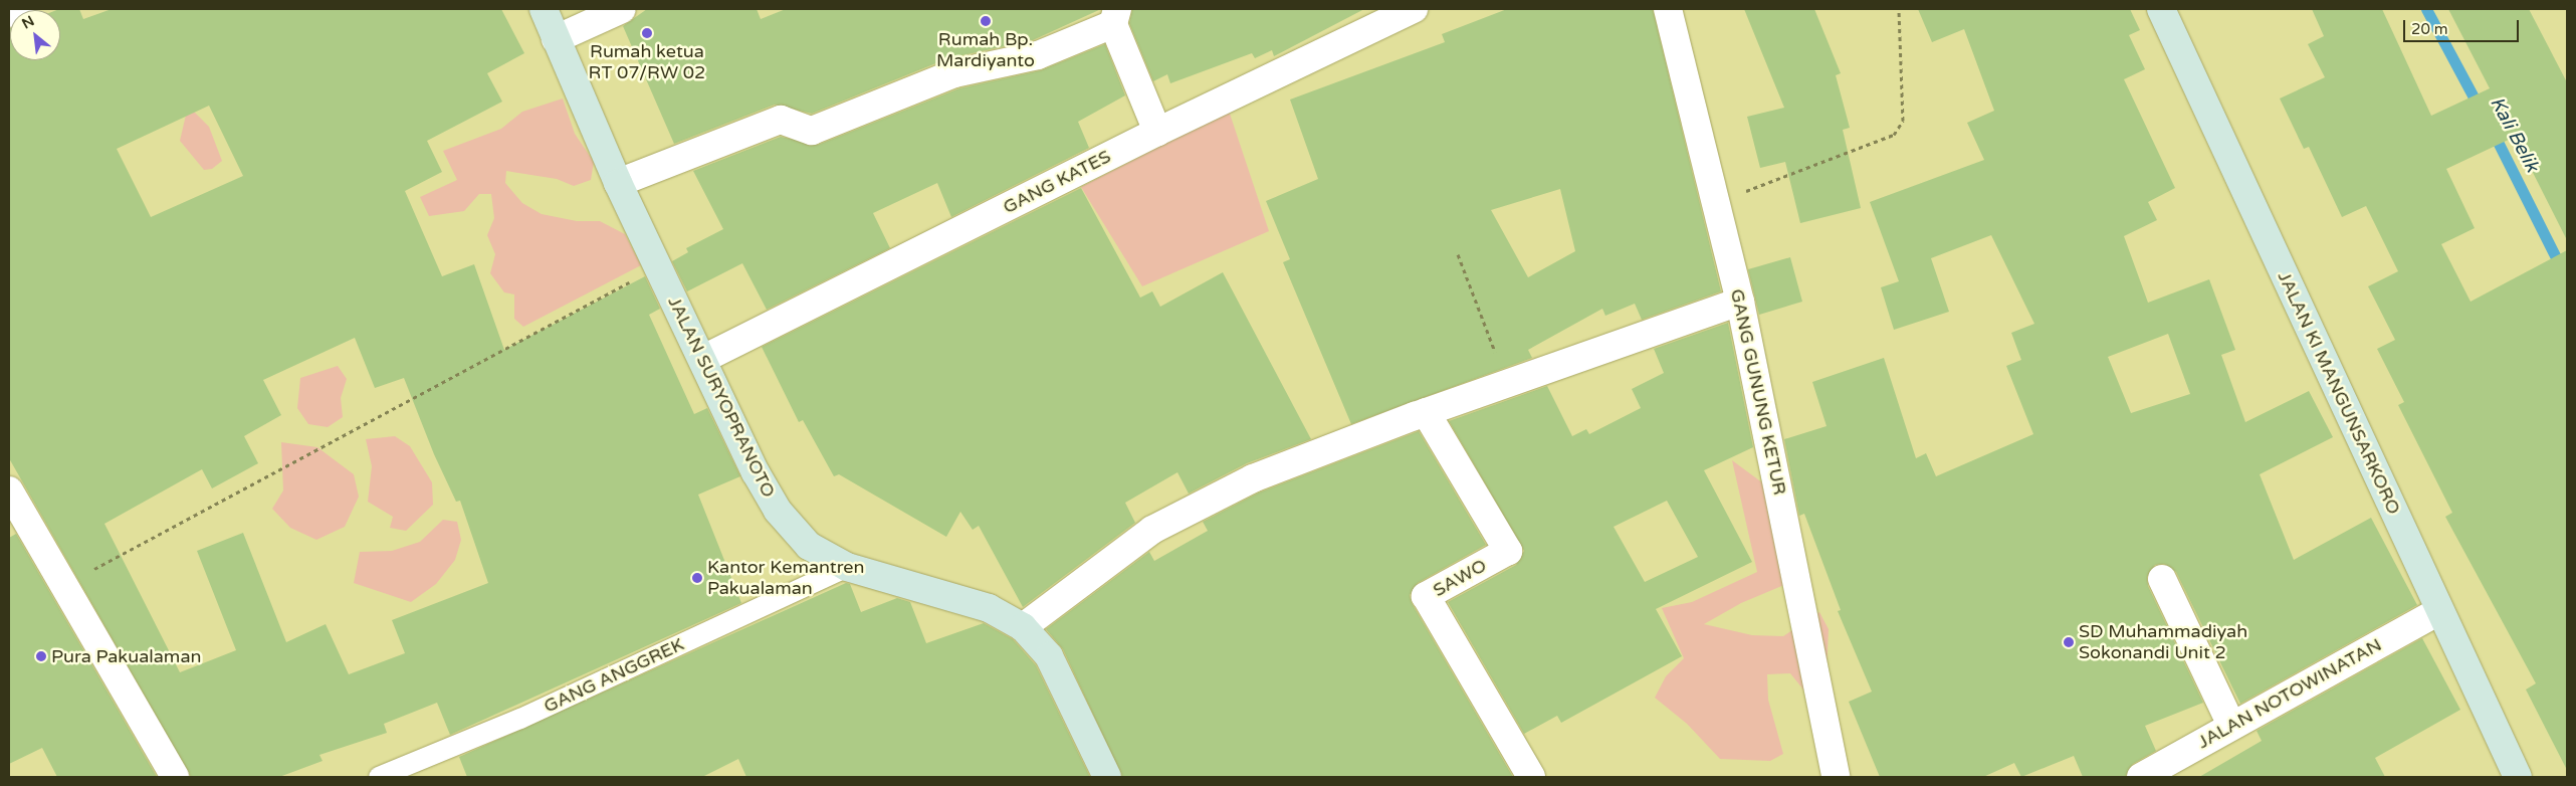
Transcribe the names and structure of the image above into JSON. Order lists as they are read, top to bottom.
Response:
{
  "streets": {
    "main road": ["JALAN KI MANGUNSARKORO", "JALAN SURYOPRANOTO"],
    "street": [
      "GANG KATES",
      "GANG GUNUNG KETUR",
      "SAWO",
      "JALAN NOTOWINATAN"
    ],
    "lane": ["GANG ANGGREK"]
  },
  "crossings": [
    ["GANG KATES", "JALAN SURYOPRANOTO"],
    ["JALAN KI MANGUNSARKORO", "JALAN NOTOWINATAN"],
    ["JALAN SURYOPRANOTO", "GANG ANGGREK"]
  ],
  "water": ["Kali Belik"],
  "places": [
    "Rumah Bp. Mardiyanto",
    "Rumah ketua RT 07/RW 02",
    "Kantor Kemantren Pakualaman",
    "SD Muhammadiyah Sokonandi Unit 2",
    "Pura Pakualaman"
  ],
  "scale_bar": "20 m",
  "north": "top left"
}
